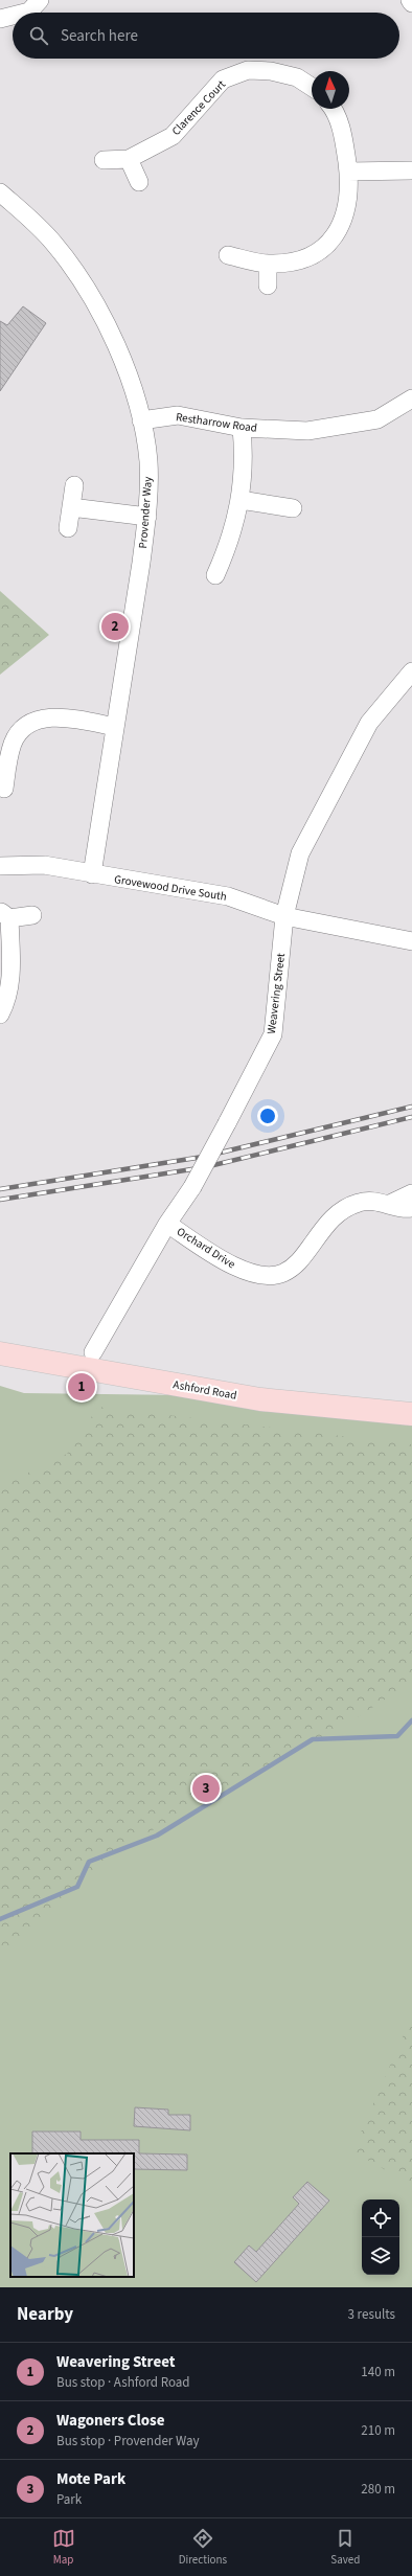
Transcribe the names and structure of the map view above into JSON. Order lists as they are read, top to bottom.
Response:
{
  "streets": {
    "main road": ["Ashford Road"],
    "street": [
      "Clarence Court",
      "Restharrow Road",
      "Provender Way",
      "Grovewood Drive South",
      "Weavering Street",
      "Orchard Drive"
    ]
  },
  "crossings": [
    ["Restharrow Road", "Provender Way"],
    ["Provender Way", "Grovewood Drive South"],
    ["Grovewood Drive South", "Weavering Street"],
    ["Weavering Street", "Orchard Drive"]
  ],
  "north": "top",
  "page": {
    "search": "Search here",
    "pins": ["2", "1", "3"],
    "heading": ["Nearby", "3 results"],
    "list": [
      {
        "mark": "1",
        "name": "Weavering Street",
        "note": "Bus stop · Ashford Road",
        "value": "140 m"
      },
      {
        "mark": "2",
        "name": "Wagoners Close",
        "note": "Bus stop · Provender Way",
        "value": "210 m"
      },
      {
        "mark": "3",
        "name": "Mote Park",
        "note": "Park",
        "value": "280 m"
      }
    ],
    "nav": ["Map", "Directions", "Saved"]
  }
}
